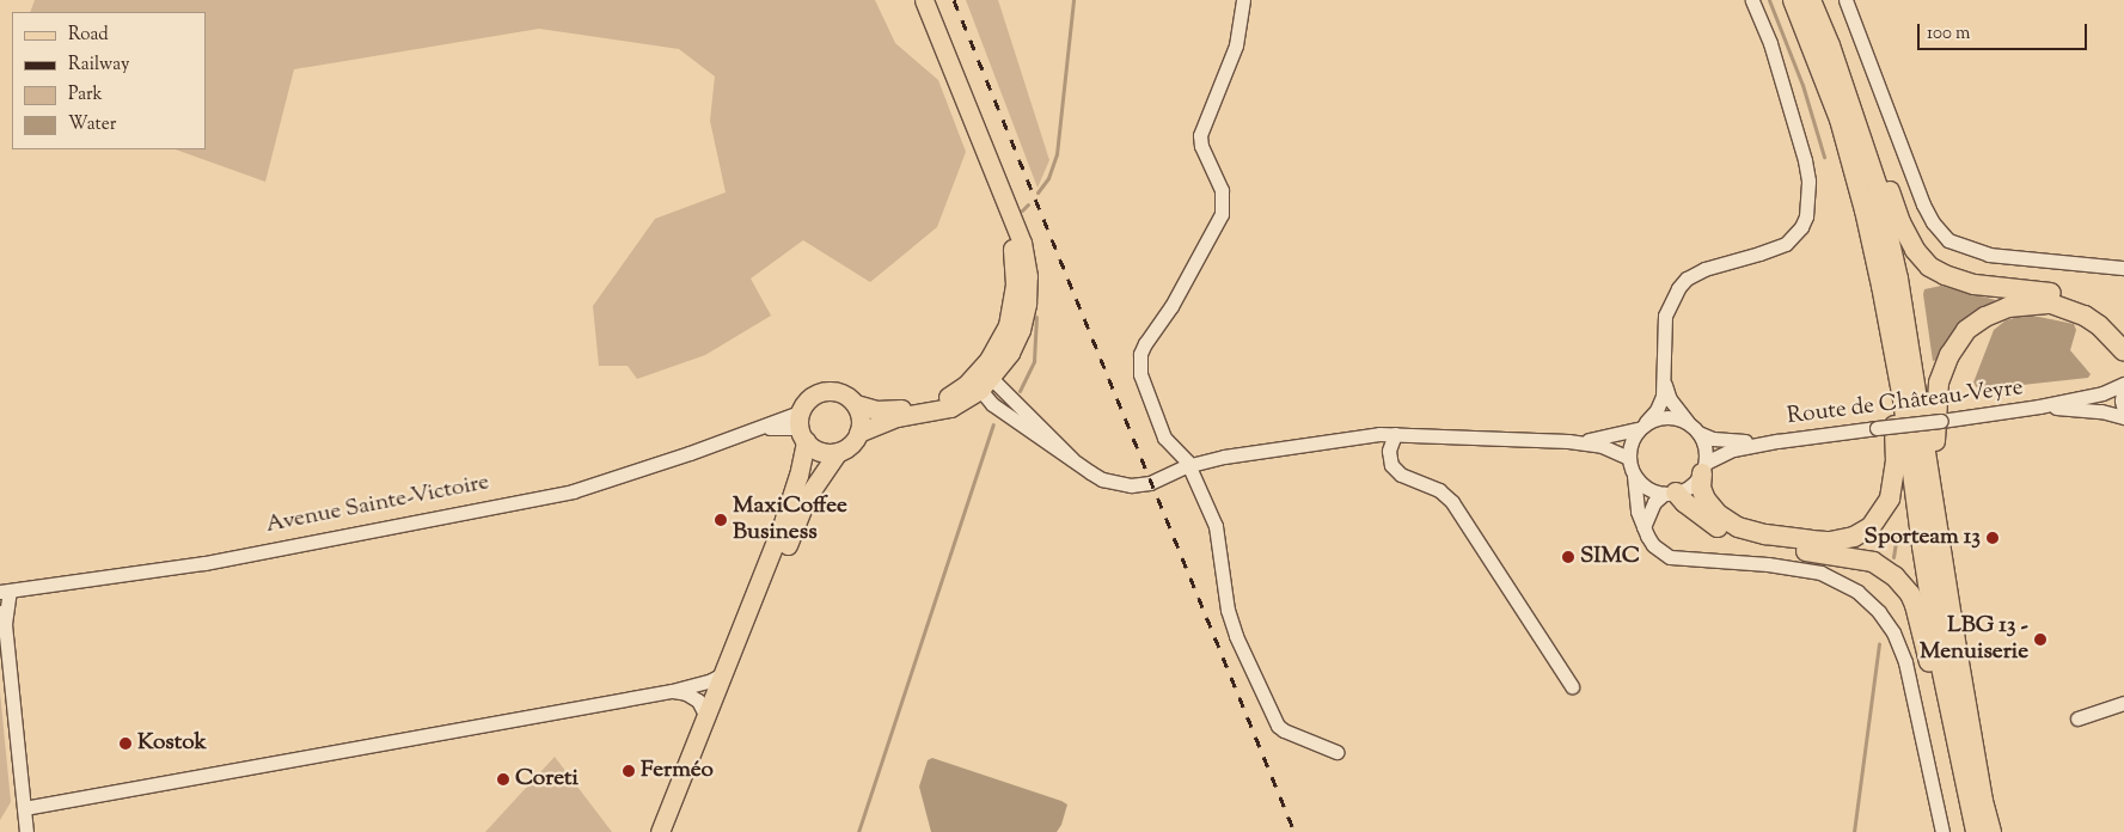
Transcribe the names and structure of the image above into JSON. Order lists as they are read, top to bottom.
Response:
{
  "streets": {
    "street": ["Route de Château-Veyre", "Avenue Sainte-Victoire"]
  },
  "places": [
    "MaxiCoffee Business",
    "Sporteam 13",
    "SIMC",
    "LBG 13 - Menuiserie",
    "Kostok",
    "Ferméo",
    "Coreti"
  ],
  "legend": [
    "Road",
    "Railway",
    "Park",
    "Water"
  ],
  "scale_bar": "100 m"
}
